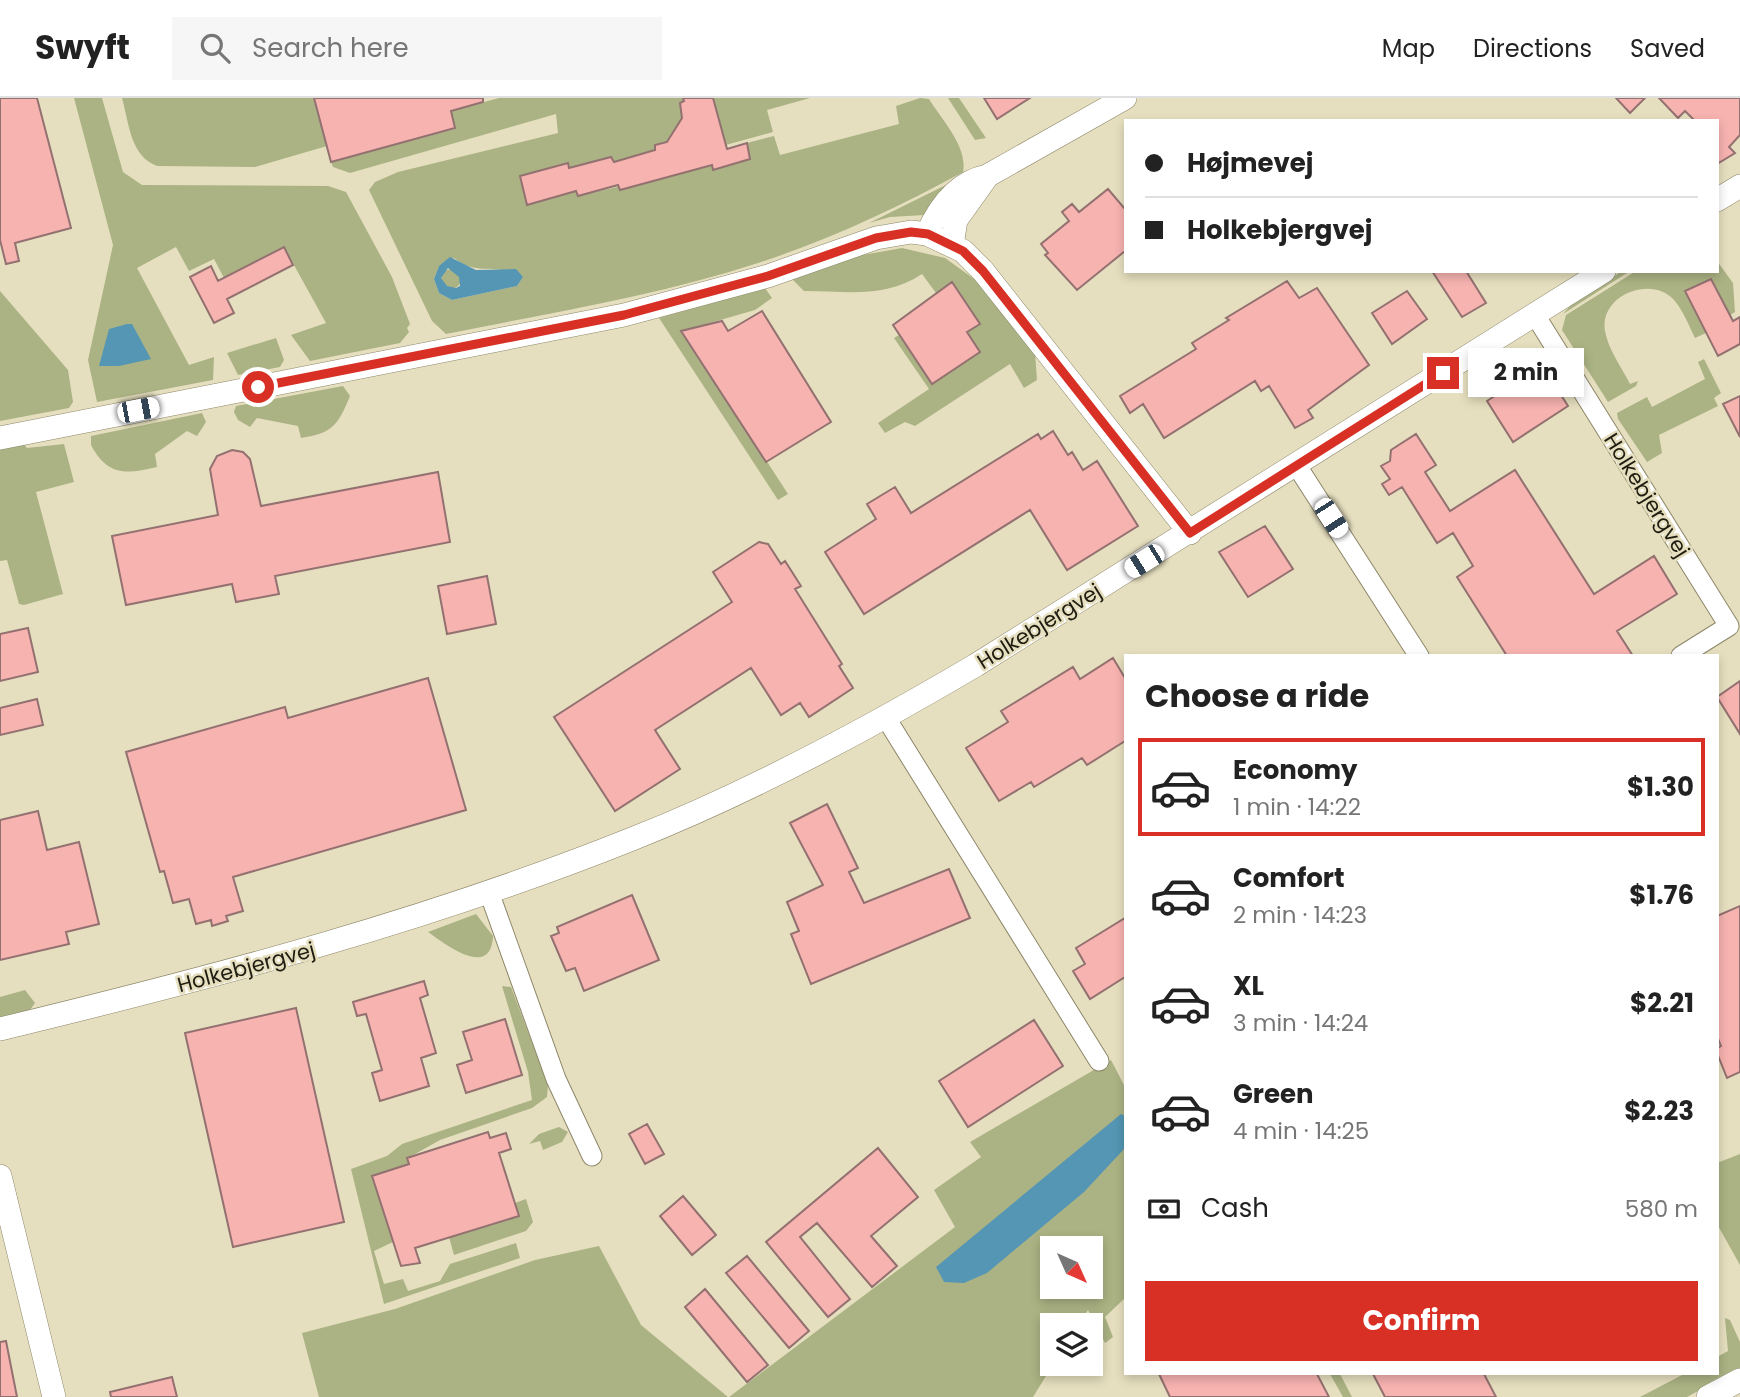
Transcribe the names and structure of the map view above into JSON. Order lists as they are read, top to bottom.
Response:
{
  "streets": {
    "street": ["Holkebjergvej"]
  },
  "north": "bottom right",
  "page": {
    "header": "Swyft",
    "search": "Search here",
    "nav": ["Map", "Directions", "Saved"],
    "banner": ["Højmevej", "Holkebjergvej"],
    "bubble": "2 min",
    "heading": "Choose a ride",
    "list": [
      {
        "name": "Economy",
        "note": "1 min · 14:22",
        "value": "$1.30"
      },
      {
        "name": "Comfort",
        "note": "2 min · 14:23",
        "value": "$1.76"
      },
      {
        "name": "XL",
        "note": "3 min · 14:24",
        "value": "$2.21"
      },
      {
        "name": "Green",
        "note": "4 min · 14:25",
        "value": "$2.23"
      }
    ],
    "pay": ["Cash", "580 m"],
    "buttons": "Confirm"
  }
}
